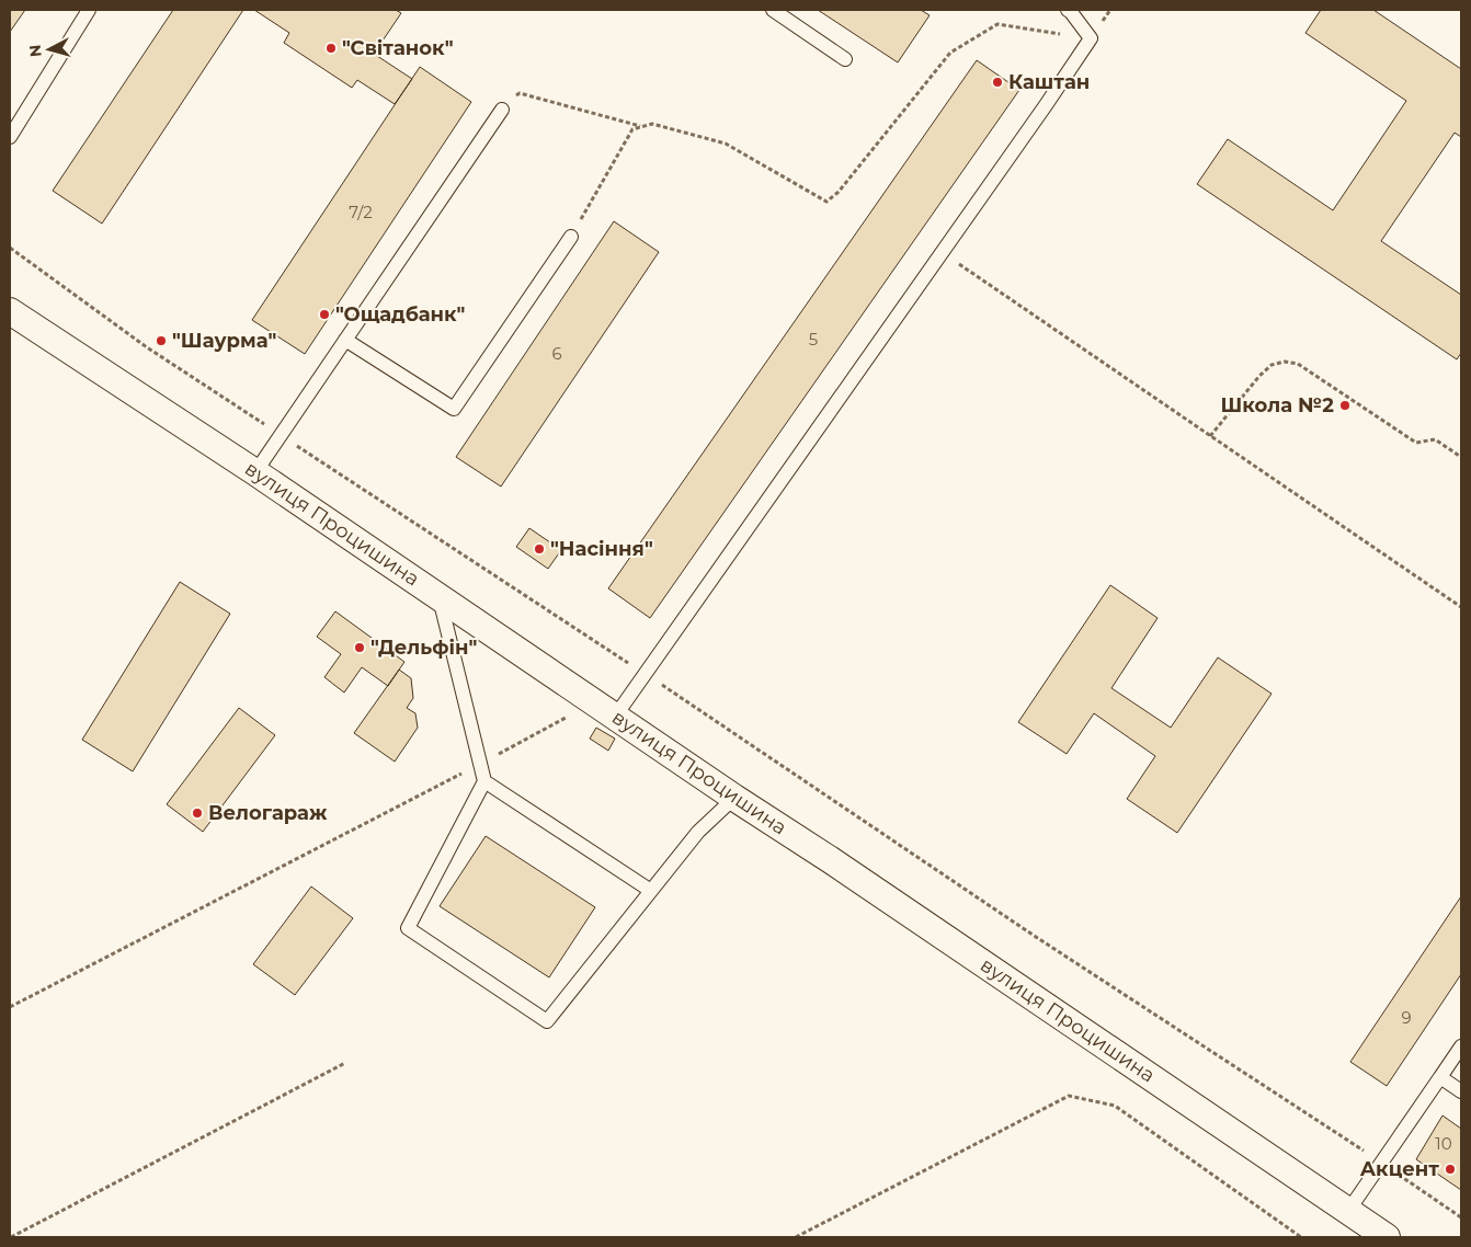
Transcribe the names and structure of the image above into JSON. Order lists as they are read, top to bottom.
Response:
{
  "streets": {
    "street": ["вулиця Процишина"]
  },
  "places": [
    "\"Світанок\"",
    "Каштан",
    "\"Ощадбанк\"",
    "\"Шаурма\"",
    "Школа №2",
    "\"Насіння\"",
    "\"Дельфін\"",
    "Велогараж",
    "Акцент"
  ],
  "house_numbers": [
    "7/2",
    "5",
    "6",
    "9",
    "10"
  ],
  "north": "left"
}
